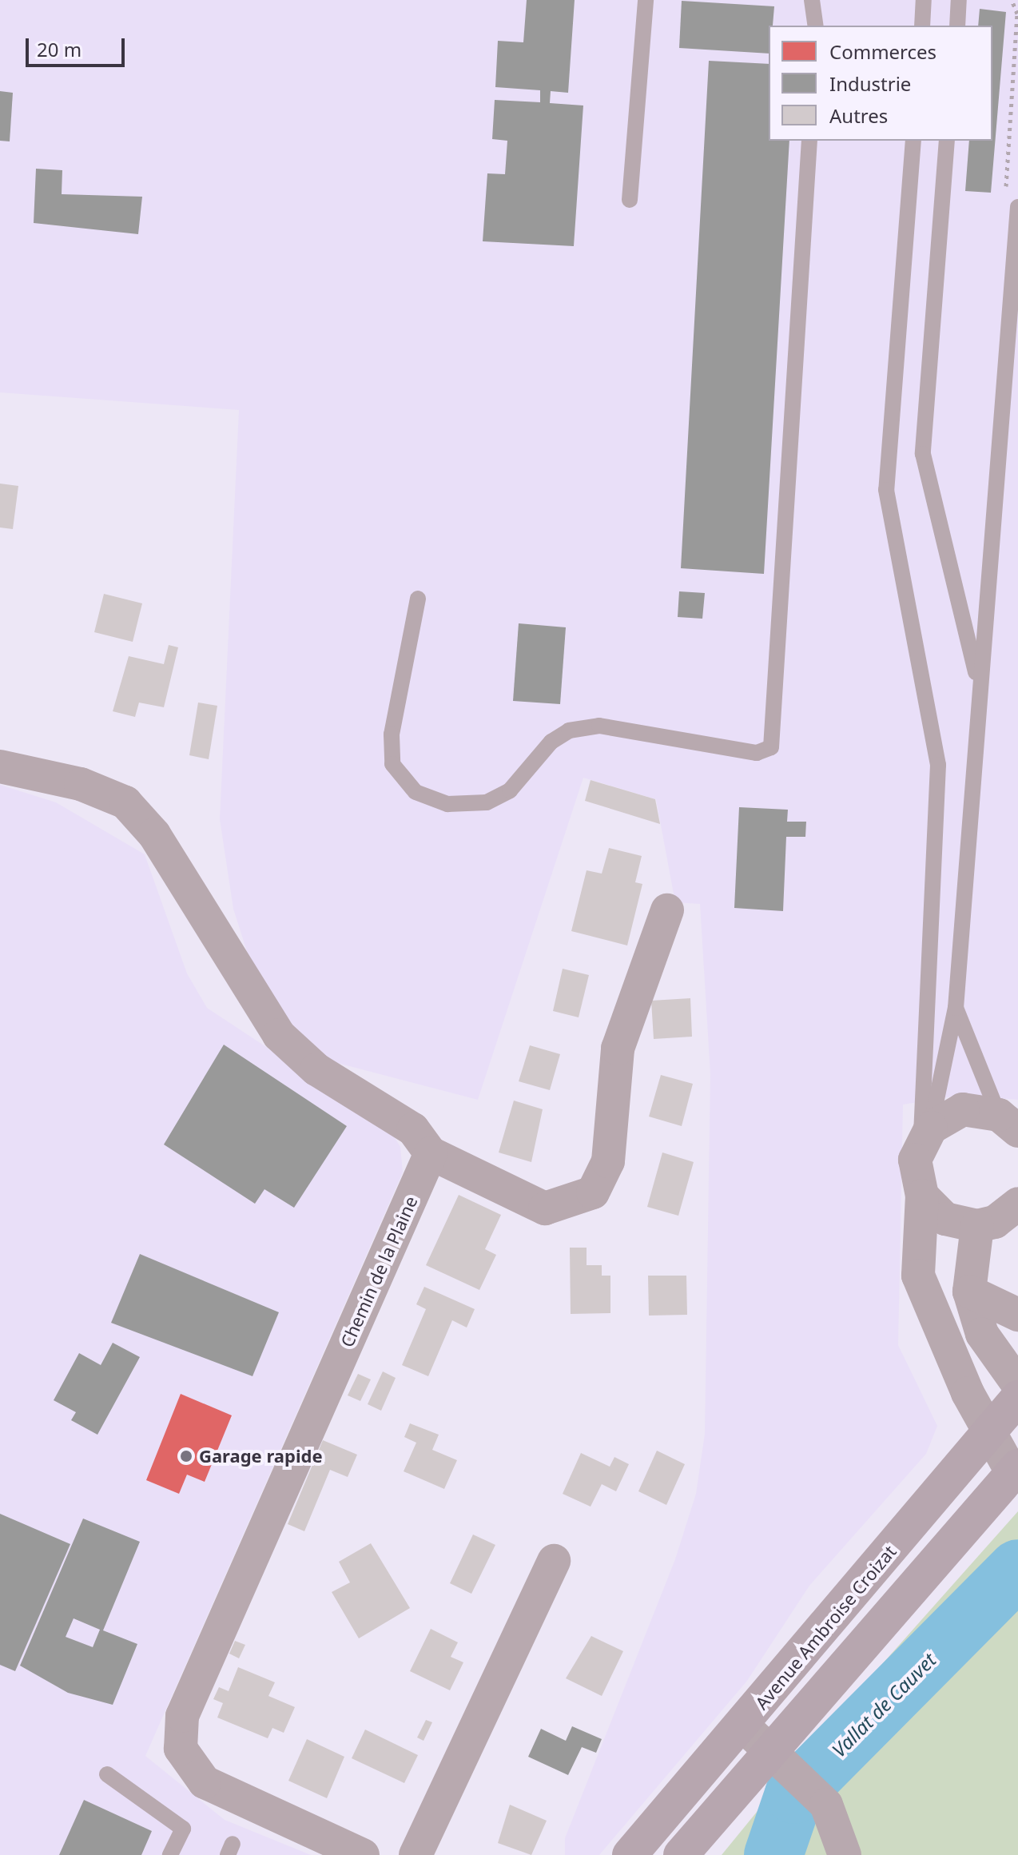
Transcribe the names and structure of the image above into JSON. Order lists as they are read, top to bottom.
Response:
{
  "streets": {
    "main road": ["Avenue Ambroise Croizat"],
    "street": ["Chemin de la Plaine"]
  },
  "water": ["Vallat de Cauvet"],
  "places": ["Garage rapide"],
  "legend": ["Commerces", "Industrie", "Autres"],
  "scale_bar": "20 m"
}
